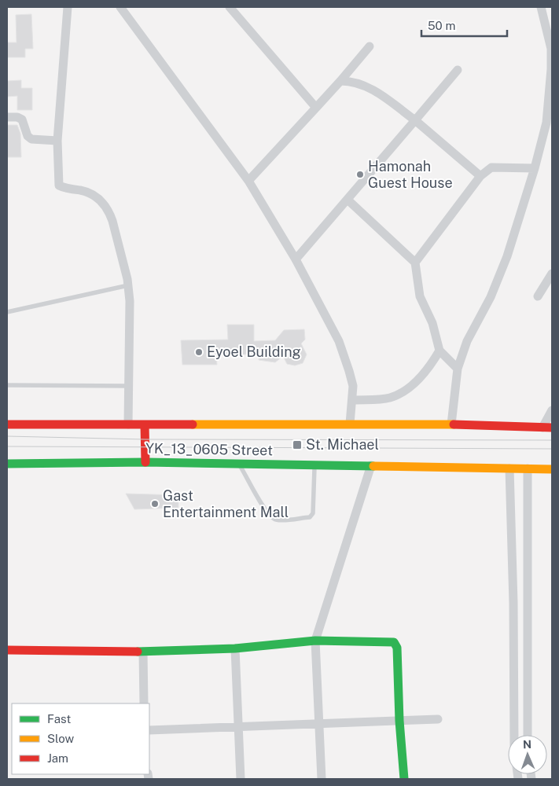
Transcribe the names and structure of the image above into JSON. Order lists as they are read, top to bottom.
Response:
{
  "streets": {
    "main road": ["YK_13_0605 Street"]
  },
  "places": {
    "other": ["Hamonah Guest House", "Eyoel Building", "Gast Entertainment Mall"],
    "transit": ["St. Michael"]
  },
  "legend": ["Fast", "Slow", "Jam"],
  "scale_bar": "50 m",
  "north": "top"
}
